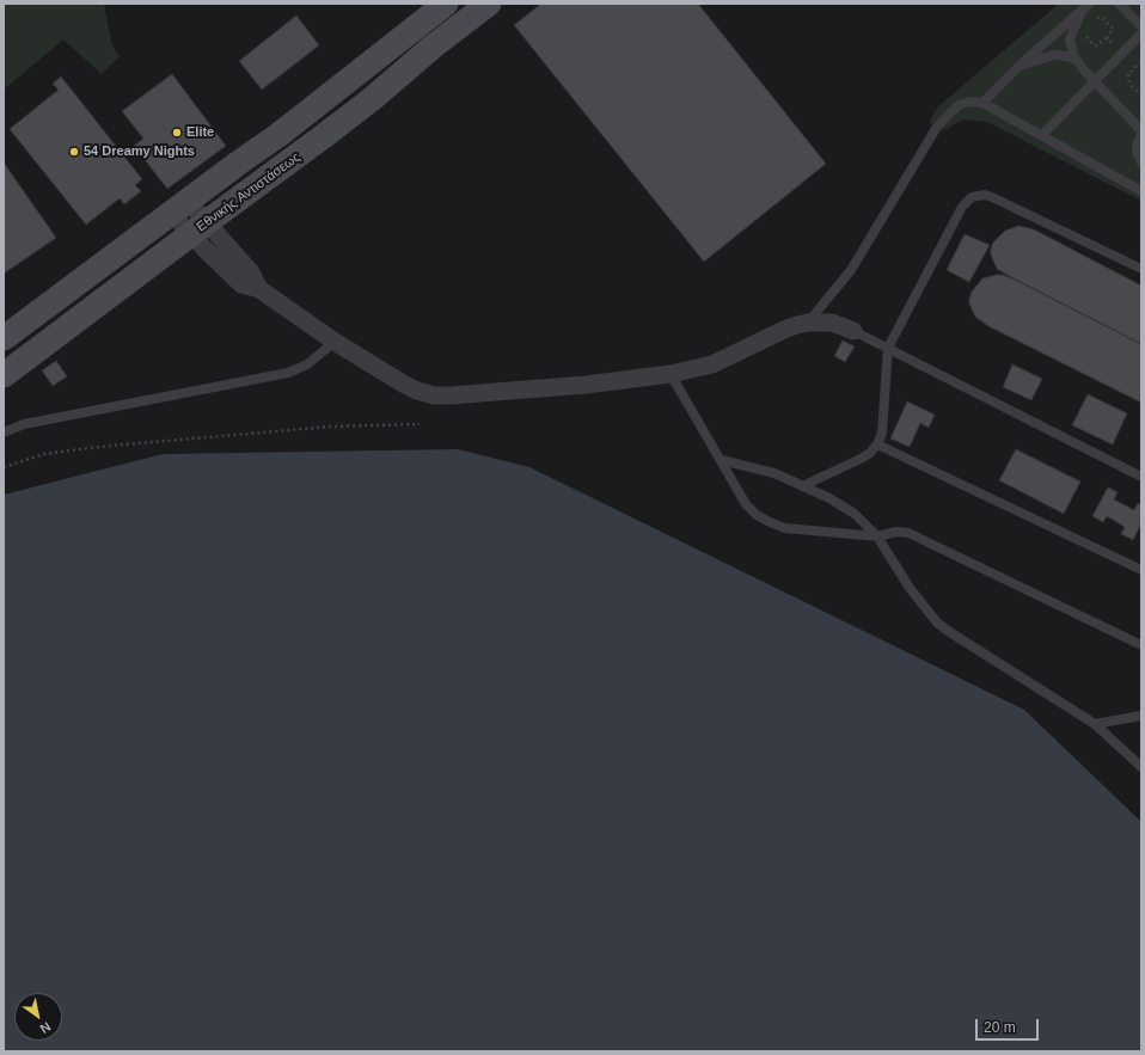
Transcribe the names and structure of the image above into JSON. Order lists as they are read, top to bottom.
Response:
{
  "streets": {
    "main road": ["Εθνικής Αντιστάσεως"]
  },
  "places": ["Elite", "54 Dreamy Nights"],
  "scale_bar": "20 m",
  "north": "bottom right"
}
